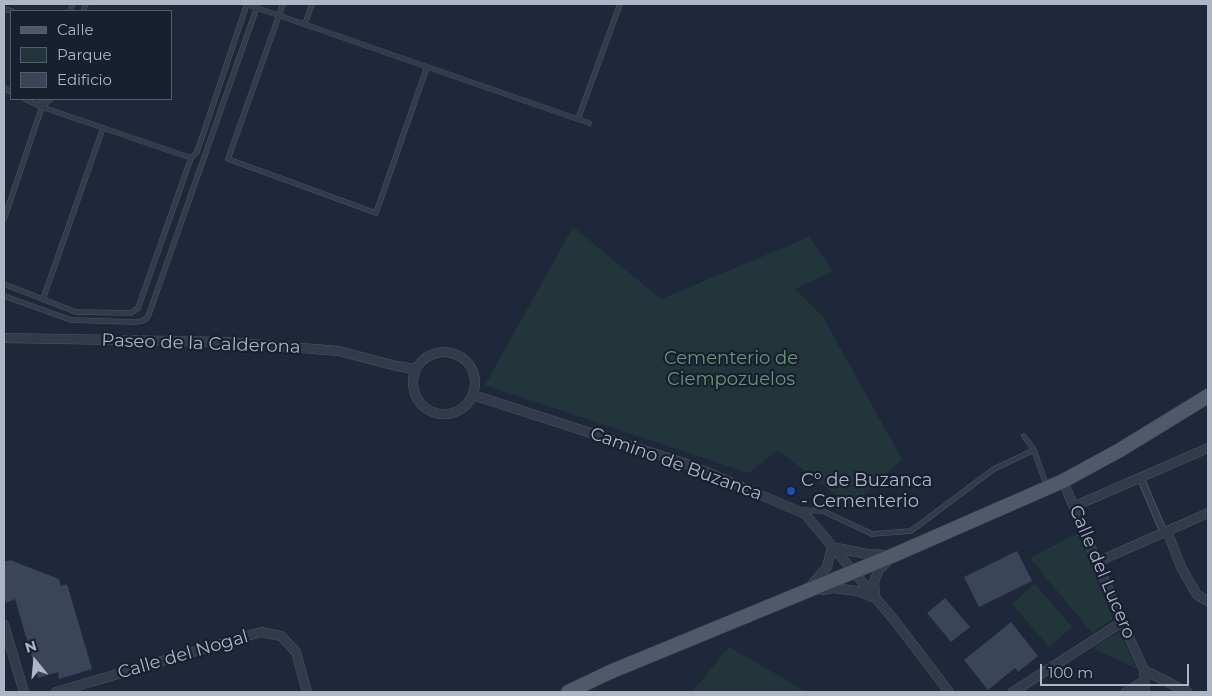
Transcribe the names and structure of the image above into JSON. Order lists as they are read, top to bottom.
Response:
{
  "streets": {
    "street": [
      "Paseo de la Calderona",
      "Camino de Buzanca",
      "Calle del Lucero",
      "Calle del Nogal"
    ]
  },
  "crossings": [
    ["Paseo de la Calderona", "Camino de Buzanca"]
  ],
  "parks": ["Cementerio de Ciempozuelos"],
  "places": ["Cº de Buzanca - Cementerio"],
  "legend": ["Calle", "Parque", "Edificio"],
  "scale_bar": "100 m",
  "north": "top"
}
